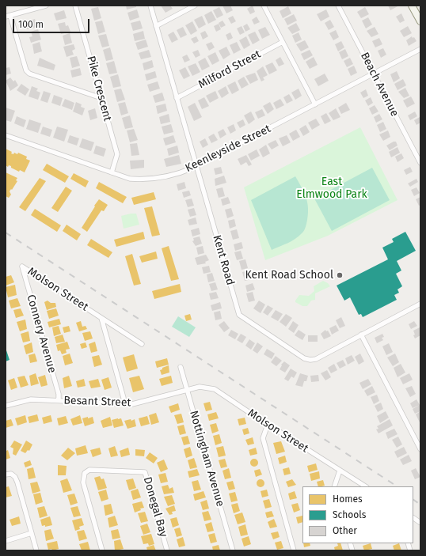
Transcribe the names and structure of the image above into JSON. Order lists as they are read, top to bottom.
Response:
{
  "streets": {
    "street": [
      "Milford Street",
      "Beach Avenue",
      "Pike Crescent",
      "Keenleyside Street",
      "Kent Road",
      "Molson Street",
      "Connery Avenue",
      "Besant Street",
      "Nottingham Avenue",
      "Donegal Bay"
    ]
  },
  "crossings": [
    ["Milford Street", "Kent Road"],
    ["Beach Avenue", "Keenleyside Street"],
    ["Pike Crescent", "Keenleyside Street"],
    ["Keenleyside Street", "Kent Road"],
    ["Molson Street", "Connery Avenue"],
    ["Molson Street", "Besant Street"],
    ["Molson Street", "Nottingham Avenue"],
    ["Connery Avenue", "Besant Street"],
    ["Besant Street", "Nottingham Avenue"]
  ],
  "parks": ["East Elmwood Park"],
  "places": ["Kent Road School"],
  "legend": ["Homes", "Schools", "Other"],
  "scale_bar": "100 m"
}
